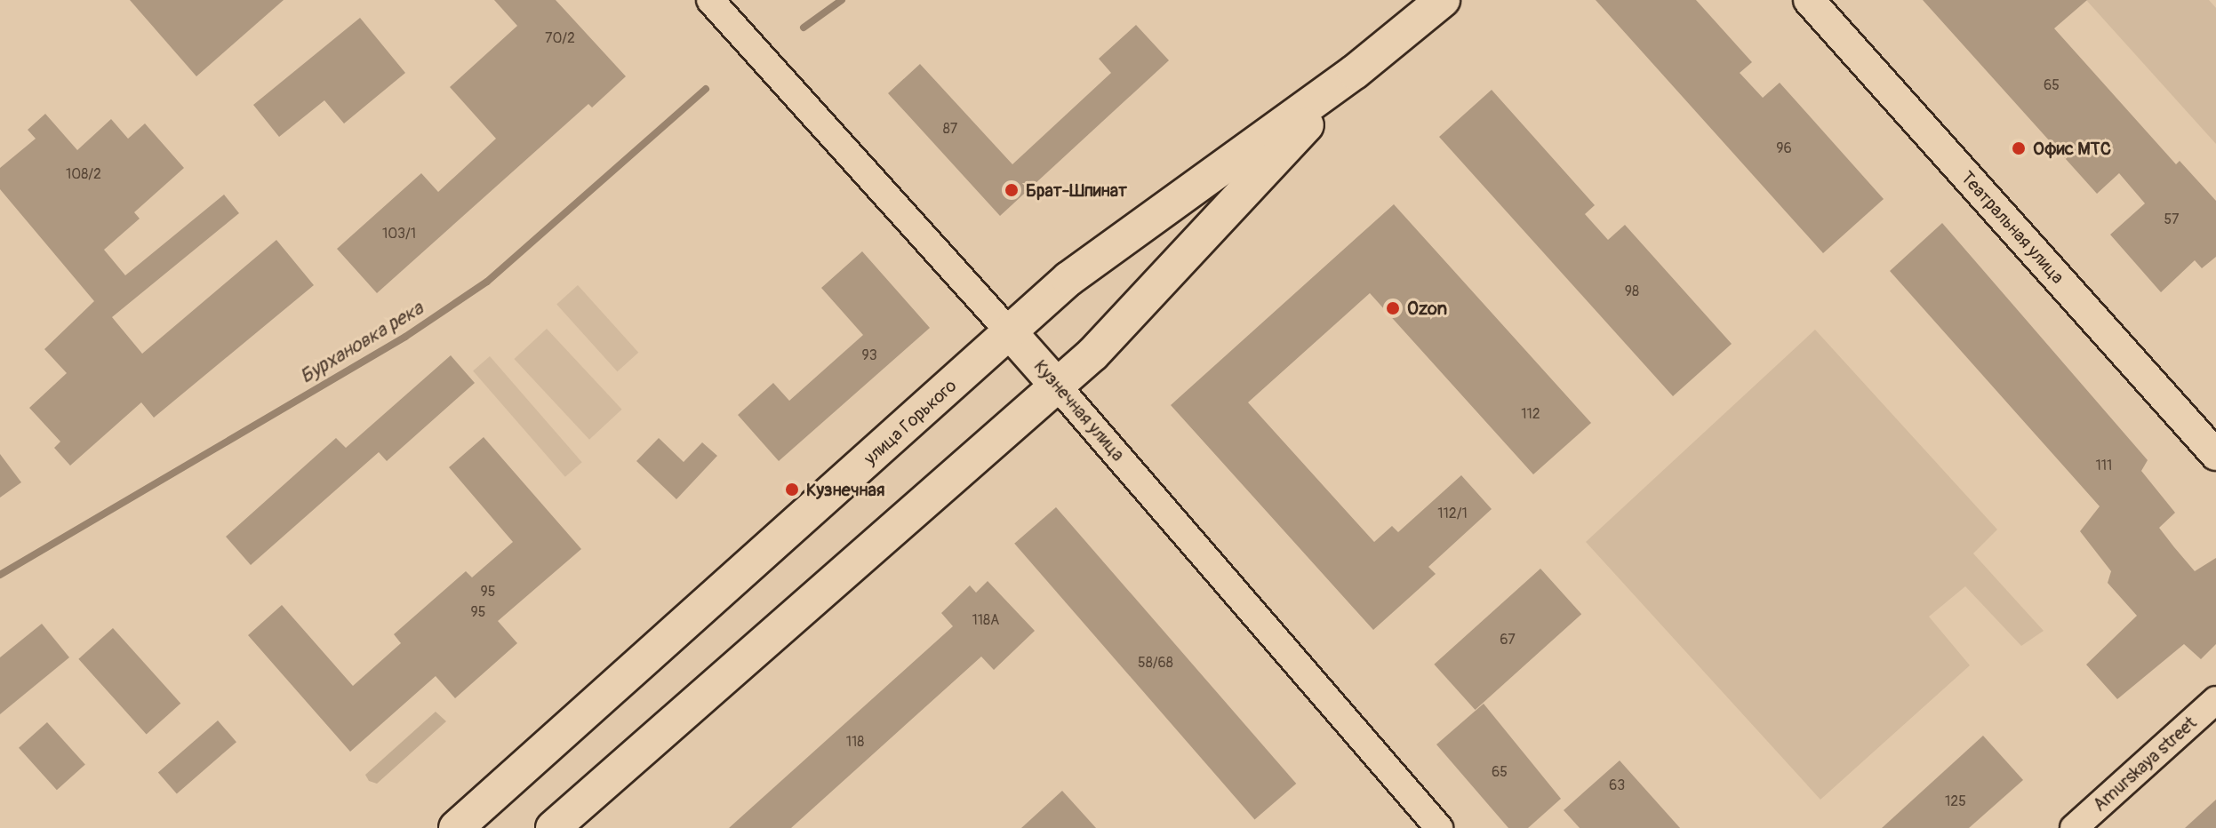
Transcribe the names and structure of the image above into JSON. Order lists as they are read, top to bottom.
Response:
{
  "streets": {
    "main road": ["Театральная улица", "Кузнечная улица", "улица Горького"],
    "street": ["Amurskaya street"]
  },
  "crossings": [
    ["Кузнечная улица", "улица Горького"]
  ],
  "water": ["Бурхановка река"],
  "places": [
    "Офис МТС",
    "Брат-Шпинат",
    "Ozon",
    "Кузнечная"
  ],
  "house_numbers": [
    "70/2",
    "65",
    "87",
    "96",
    "108/2",
    "57",
    "103/1",
    "98",
    "93",
    "112",
    "111",
    "112/1",
    "95",
    "95",
    "118А",
    "67",
    "58/68",
    "118",
    "65",
    "63",
    "125"
  ]
}
